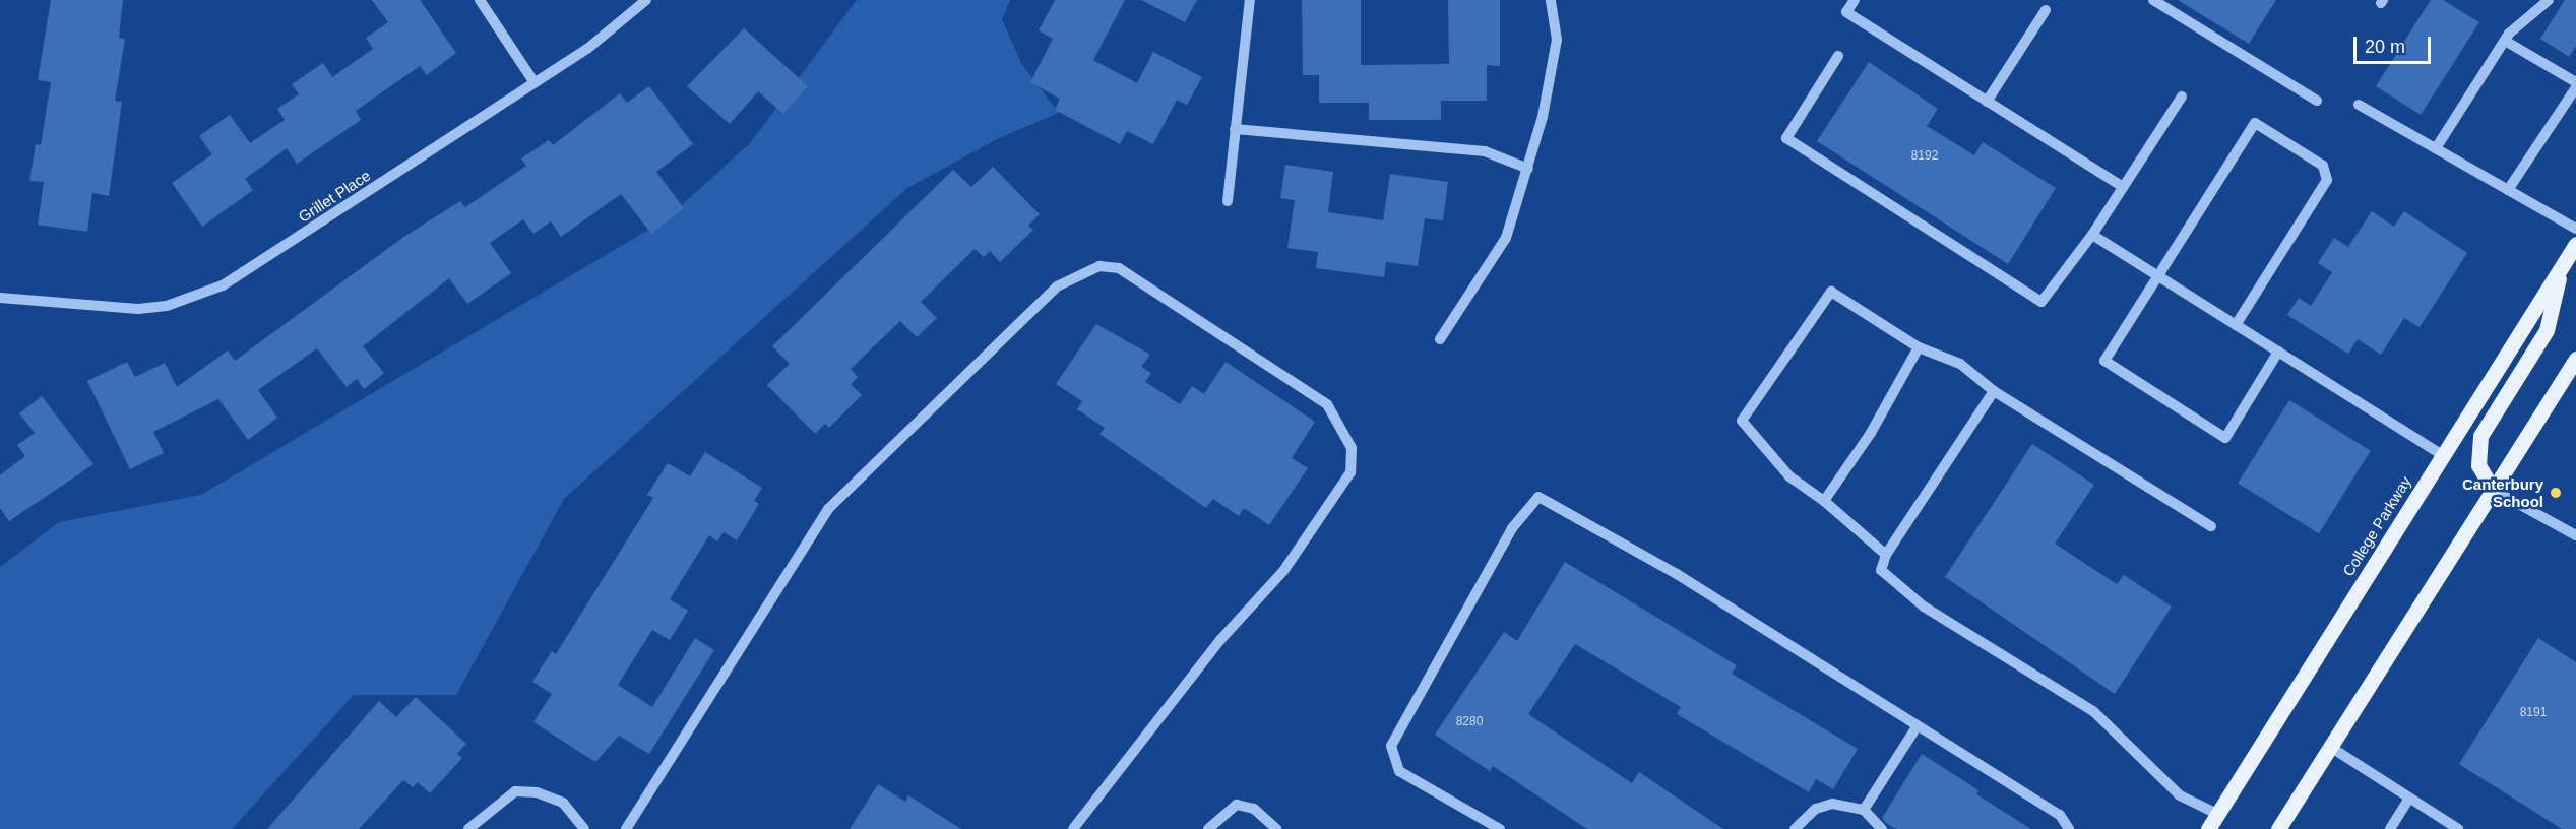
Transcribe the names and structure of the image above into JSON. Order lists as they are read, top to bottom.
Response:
{
  "streets": {
    "main road": ["College Parkway"],
    "street": ["Grillet Place"]
  },
  "places": ["Canterbury School"],
  "house_numbers": ["8192", "8191", "8280"],
  "scale_bar": "20 m"
}
